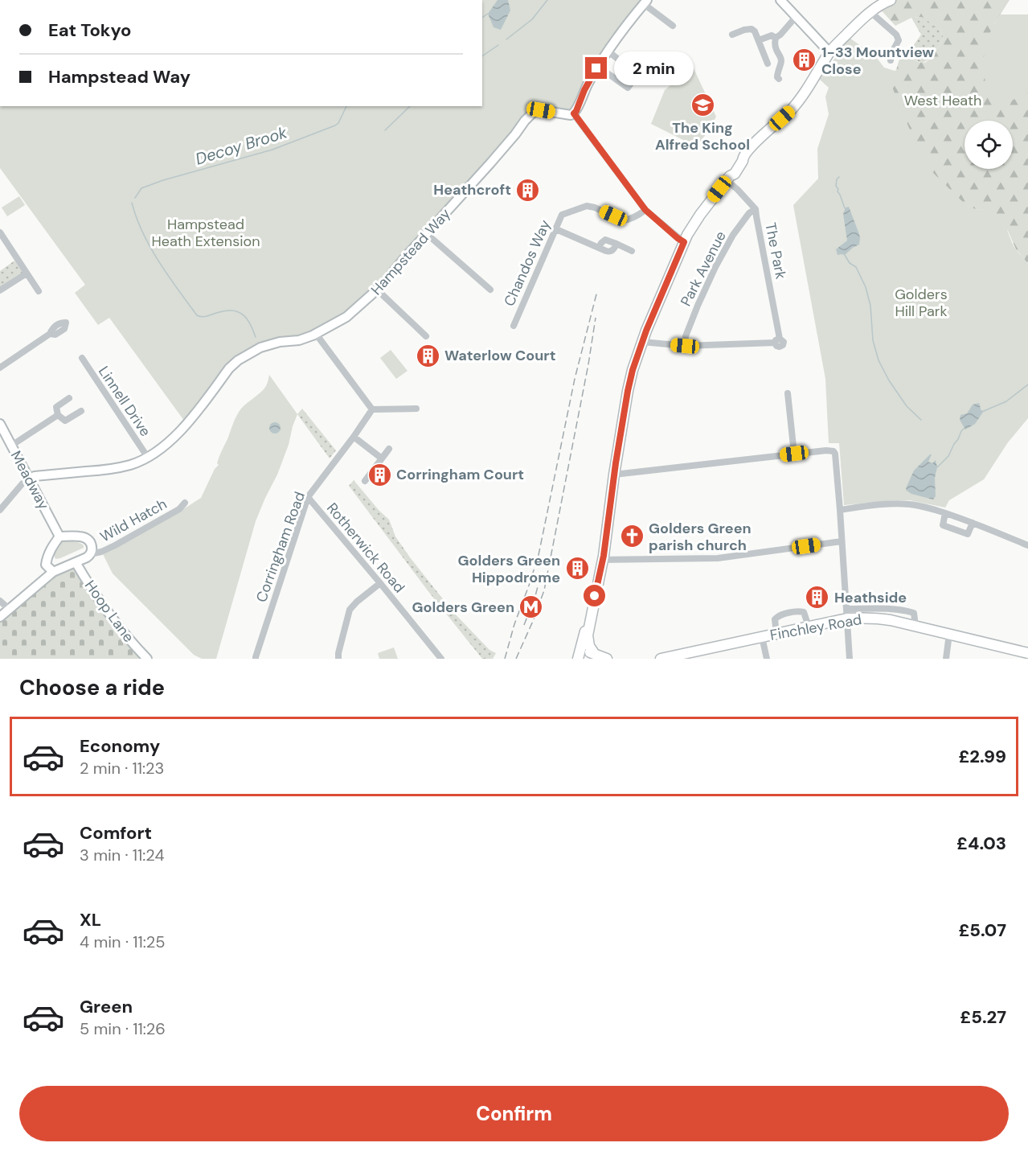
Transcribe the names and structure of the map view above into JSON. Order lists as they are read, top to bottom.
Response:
{
  "streets": {
    "main road": ["Finchley Road"],
    "street": [
      "The Park",
      "Hampstead Way",
      "Chandos Way",
      "Park Avenue",
      "Linnell Drive",
      "Meadway",
      "Wild Hatch",
      "Corringham Road",
      "Rotherwick Road",
      "Hoop Lane"
    ]
  },
  "crossings": [
    ["The Park", "Park Avenue"],
    ["Hampstead Way", "Linnell Drive"],
    ["Hampstead Way", "Meadway"],
    ["Corringham Road", "Rotherwick Road"]
  ],
  "water": ["Decoy Brook"],
  "parks": ["West Heath", "Hampstead Heath Extension", "Golders Hill Park"],
  "places": {
    "building": [
      "1-33 Mountview Close",
      "Heathcroft",
      "Waterlow Court",
      "Corringham Court",
      "Golders Green Hippodrome",
      "Heathside"
    ],
    "school or university": ["The King Alfred School"],
    "church": ["Golders Green parish church"],
    "metro station": ["Golders Green"]
  },
  "page": {
    "banner": ["Eat Tokyo", "Hampstead Way"],
    "bubble": "2 min",
    "heading": "Choose a ride",
    "list": [
      {
        "name": "Economy",
        "note": "2 min · 11:23",
        "value": "£2.99"
      },
      {
        "name": "Comfort",
        "note": "3 min · 11:24",
        "value": "£4.03"
      },
      {
        "name": "XL",
        "note": "4 min · 11:25",
        "value": "£5.07"
      },
      {
        "name": "Green",
        "note": "5 min · 11:26",
        "value": "£5.27"
      }
    ],
    "buttons": "Confirm"
  }
}
